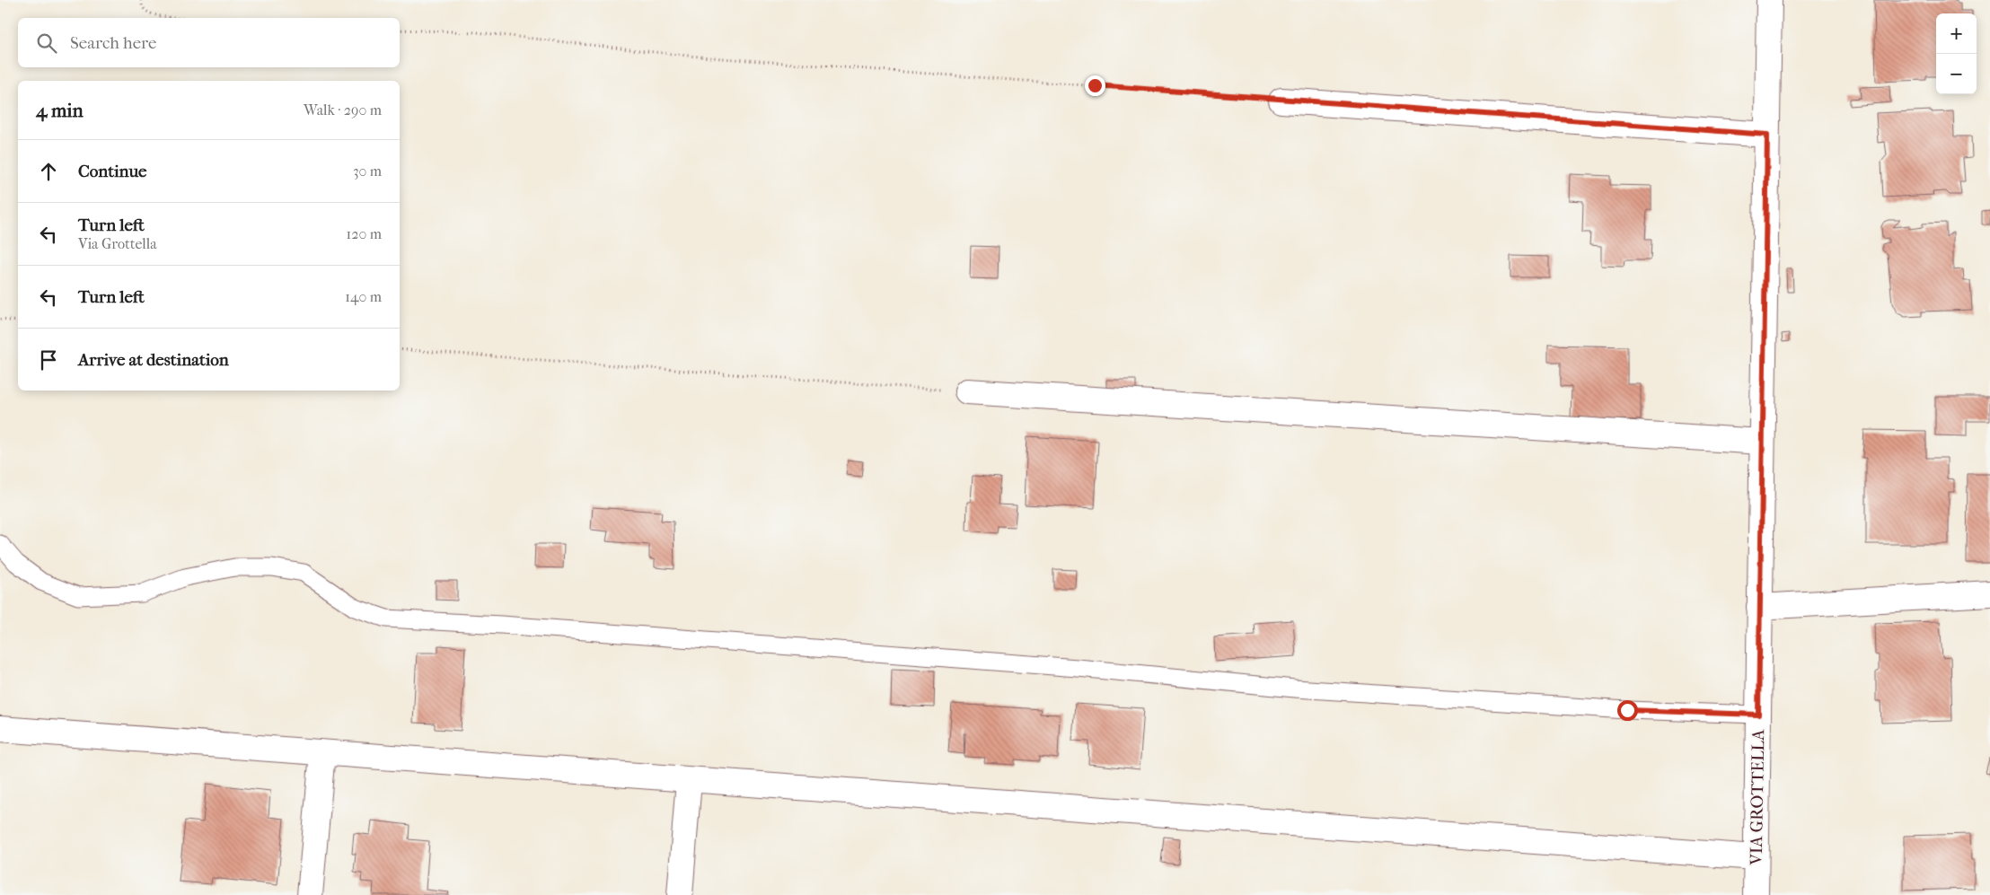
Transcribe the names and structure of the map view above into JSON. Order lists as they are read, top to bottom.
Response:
{
  "streets": {
    "street": ["VIA GROTTELLA"]
  },
  "page": {
    "map_buttons": ["+", "−"],
    "search": "Search here",
    "heading": ["4 min", "Walk · 290 m"],
    "list": [
      ["Continue", "30 m"],
      ["Turn left", "Via Grottella", "120 m"],
      ["Turn left", "140 m"],
      "Arrive at destination"
    ]
  }
}
